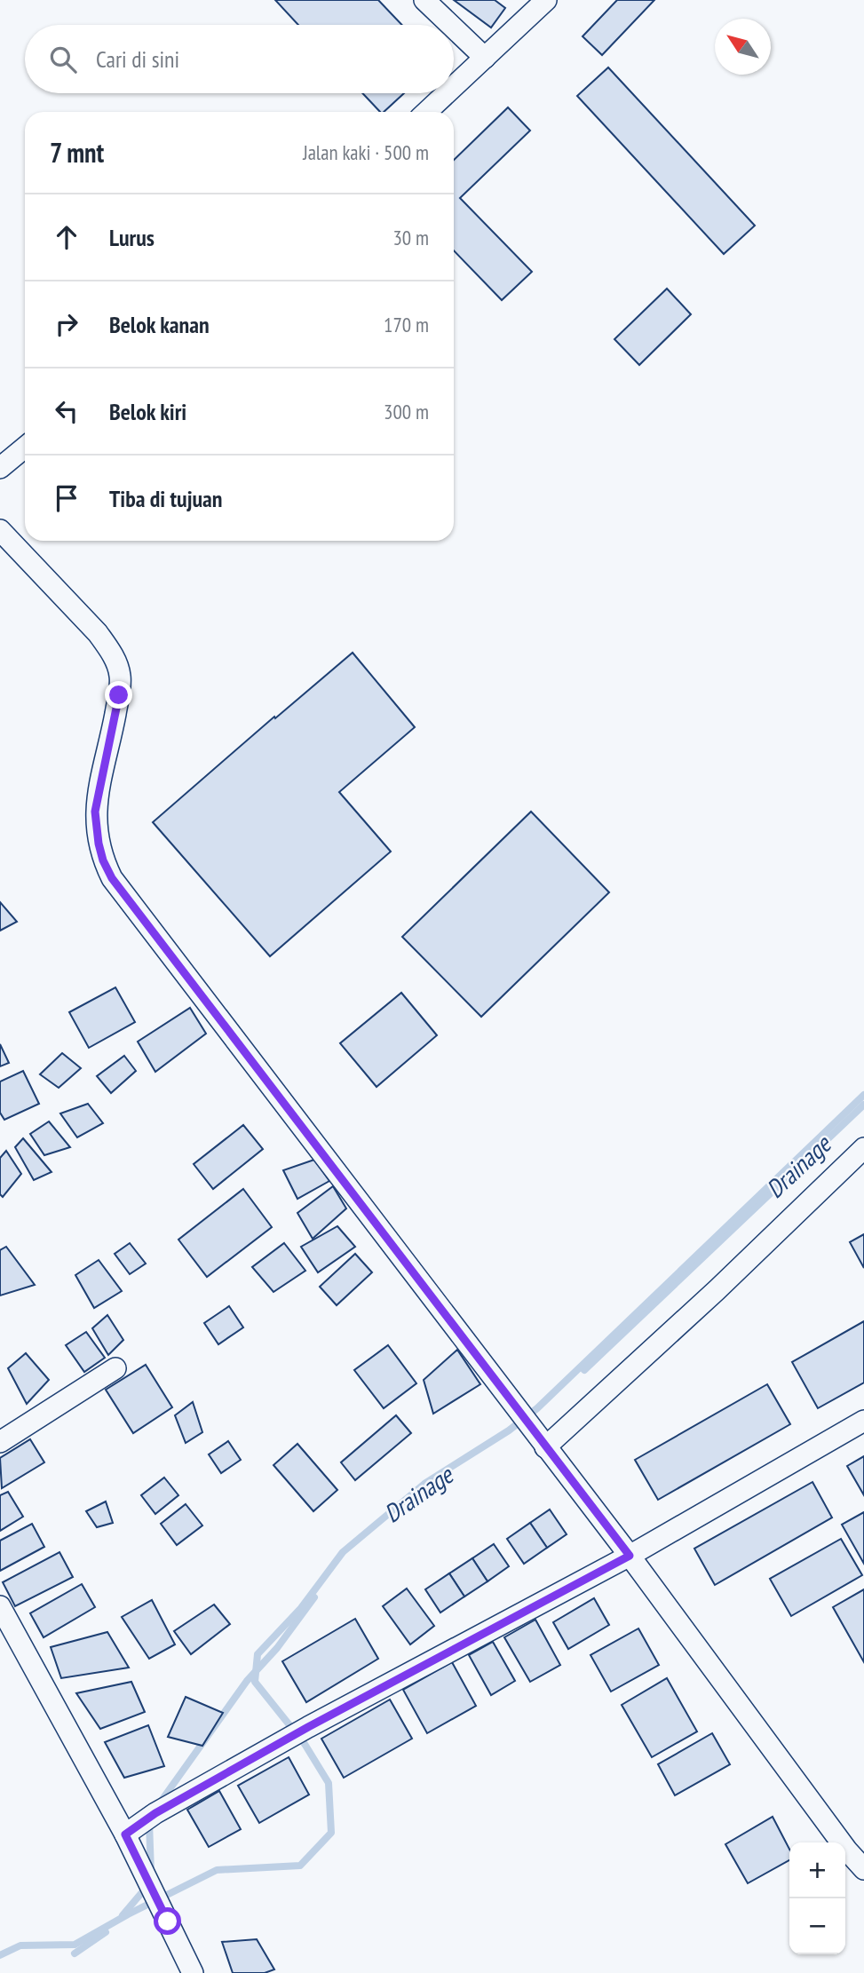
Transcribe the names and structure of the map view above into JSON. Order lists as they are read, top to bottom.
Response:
{
  "water": ["Drainage"],
  "north": "top left",
  "page": {
    "search": "Cari di sini",
    "heading": ["7 mnt", "Jalan kaki · 500 m"],
    "list": [
      ["Lurus", "30 m"],
      ["Belok kanan", "170 m"],
      ["Belok kiri", "300 m"],
      "Tiba di tujuan"
    ],
    "map_buttons": ["+", "−"]
  }
}
